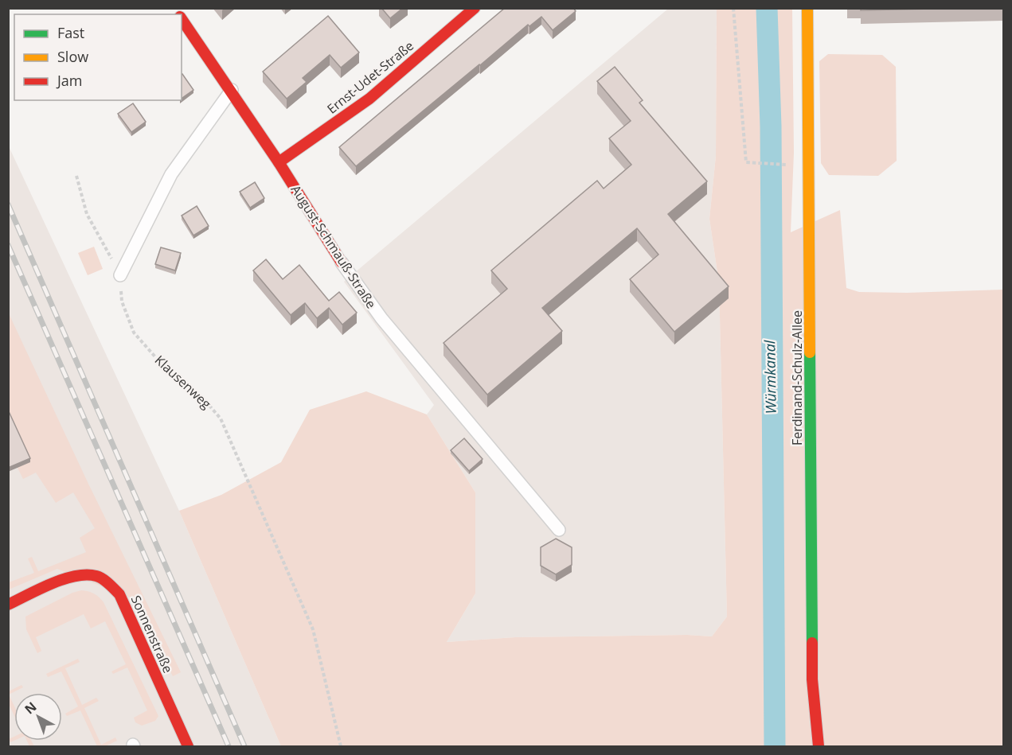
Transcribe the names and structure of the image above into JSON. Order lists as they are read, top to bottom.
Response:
{
  "streets": {
    "street": [
      "Ernst-Udet-Straße",
      "August-Schmauß-Straße",
      "Ferdinand-Schulz-Allee",
      "Sonnenstraße"
    ],
    "path": ["Klausenweg"]
  },
  "crossings": [
    ["Ernst-Udet-Straße", "August-Schmauß-Straße"]
  ],
  "water": ["Würmkanal"],
  "legend": ["Fast", "Slow", "Jam"],
  "north": "top left"
}
